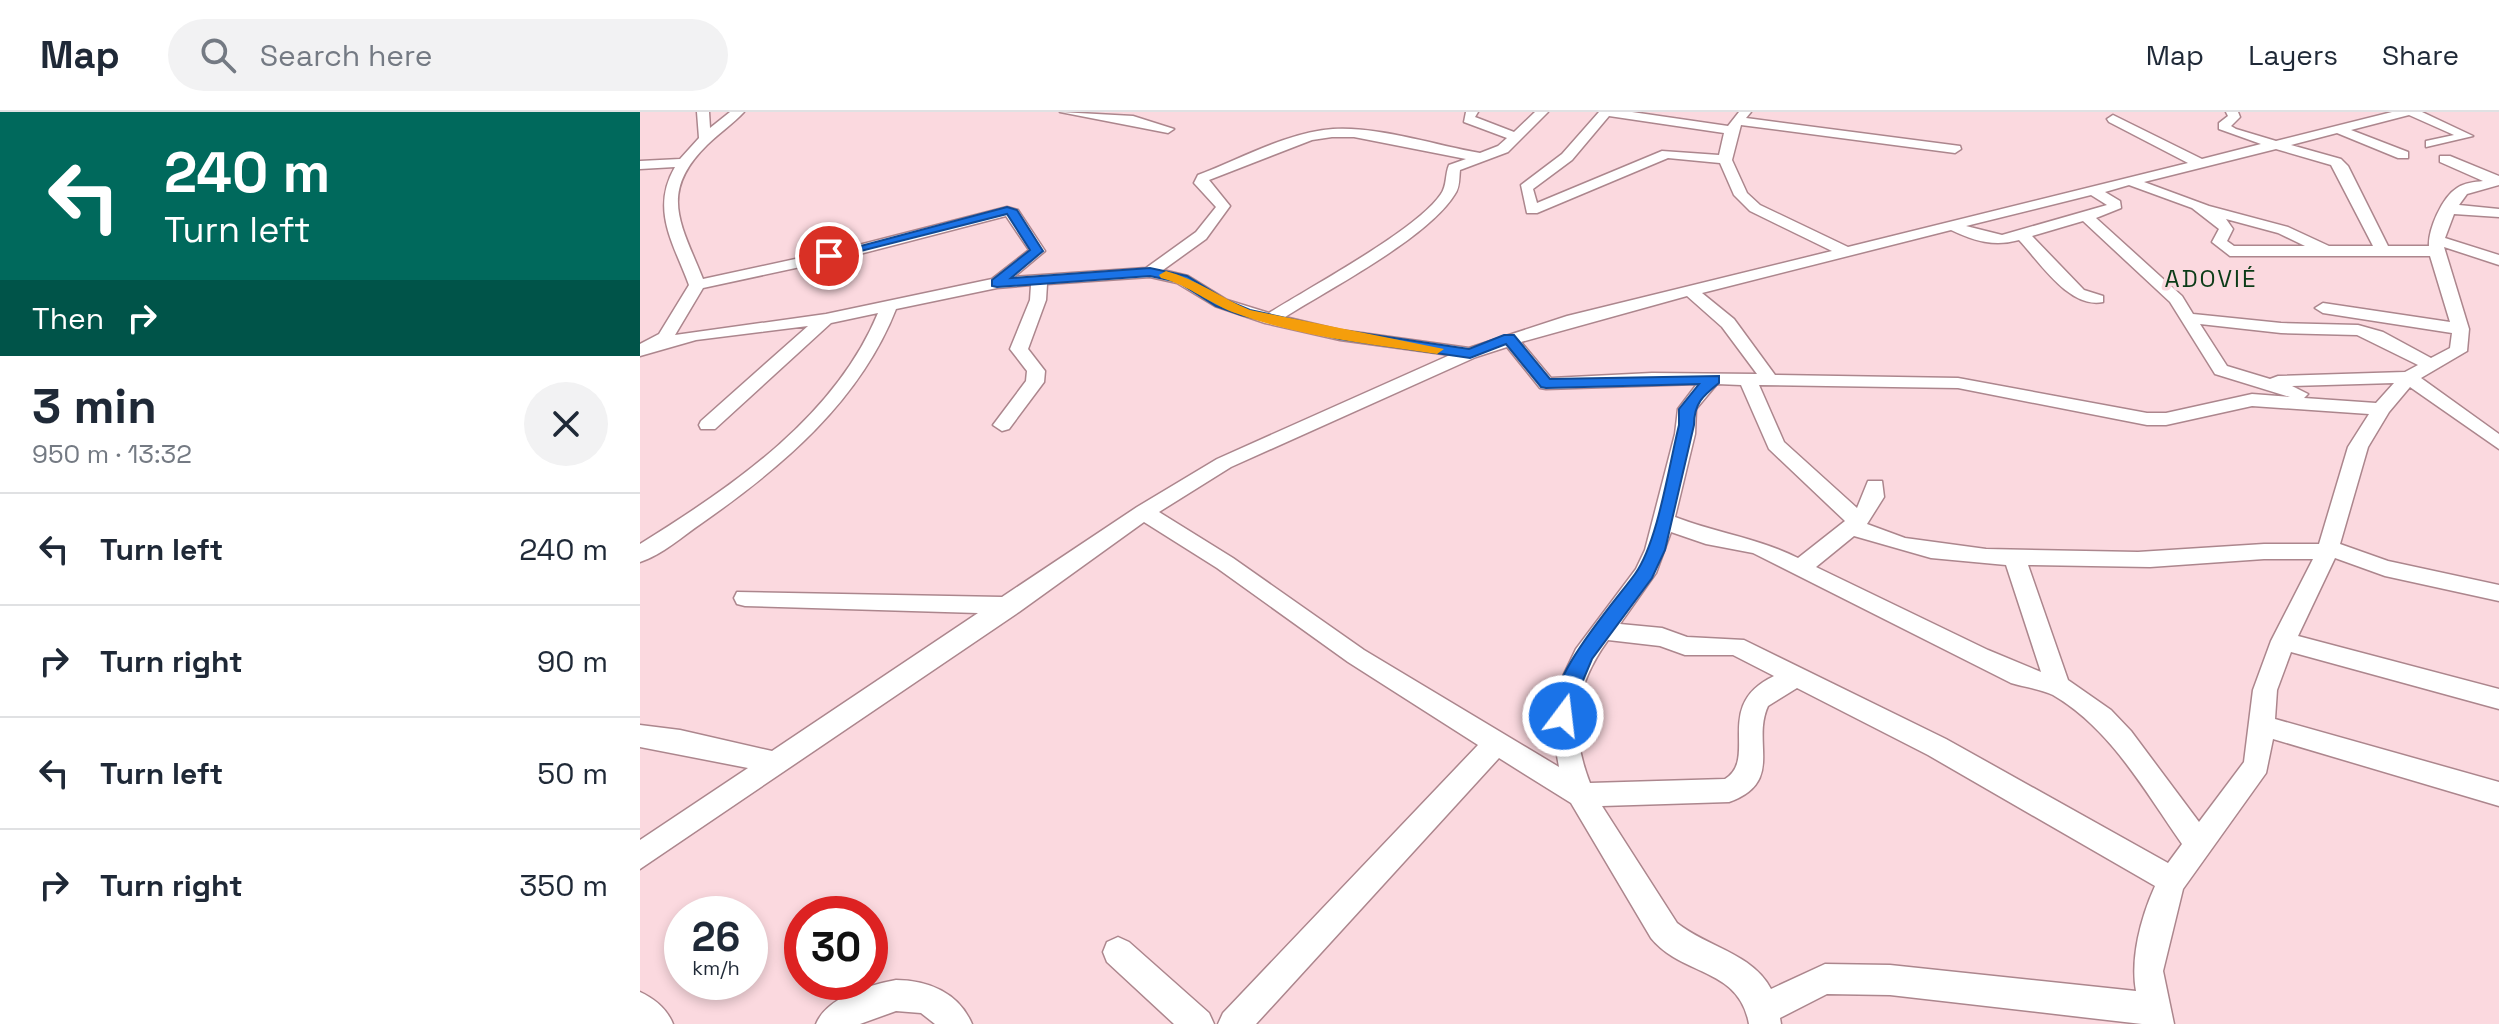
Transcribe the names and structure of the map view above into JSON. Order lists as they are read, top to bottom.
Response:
{
  "districts": ["ADOVIÉ"],
  "page": {
    "header": "Map",
    "search": "Search here",
    "nav": ["Map", "Layers", "Share"],
    "turn": ["240 m", "Turn left"],
    "then": "Then",
    "heading": ["3 min", "950 m · 13:32"],
    "list": [
      {
        "name": "Turn left",
        "value": "240 m"
      },
      {
        "name": "Turn right",
        "value": "90 m"
      },
      {
        "name": "Turn left",
        "value": "50 m"
      },
      {
        "name": "Turn right",
        "value": "350 m"
      }
    ],
    "speed": "26 km/h",
    "limit": "30"
  }
}
